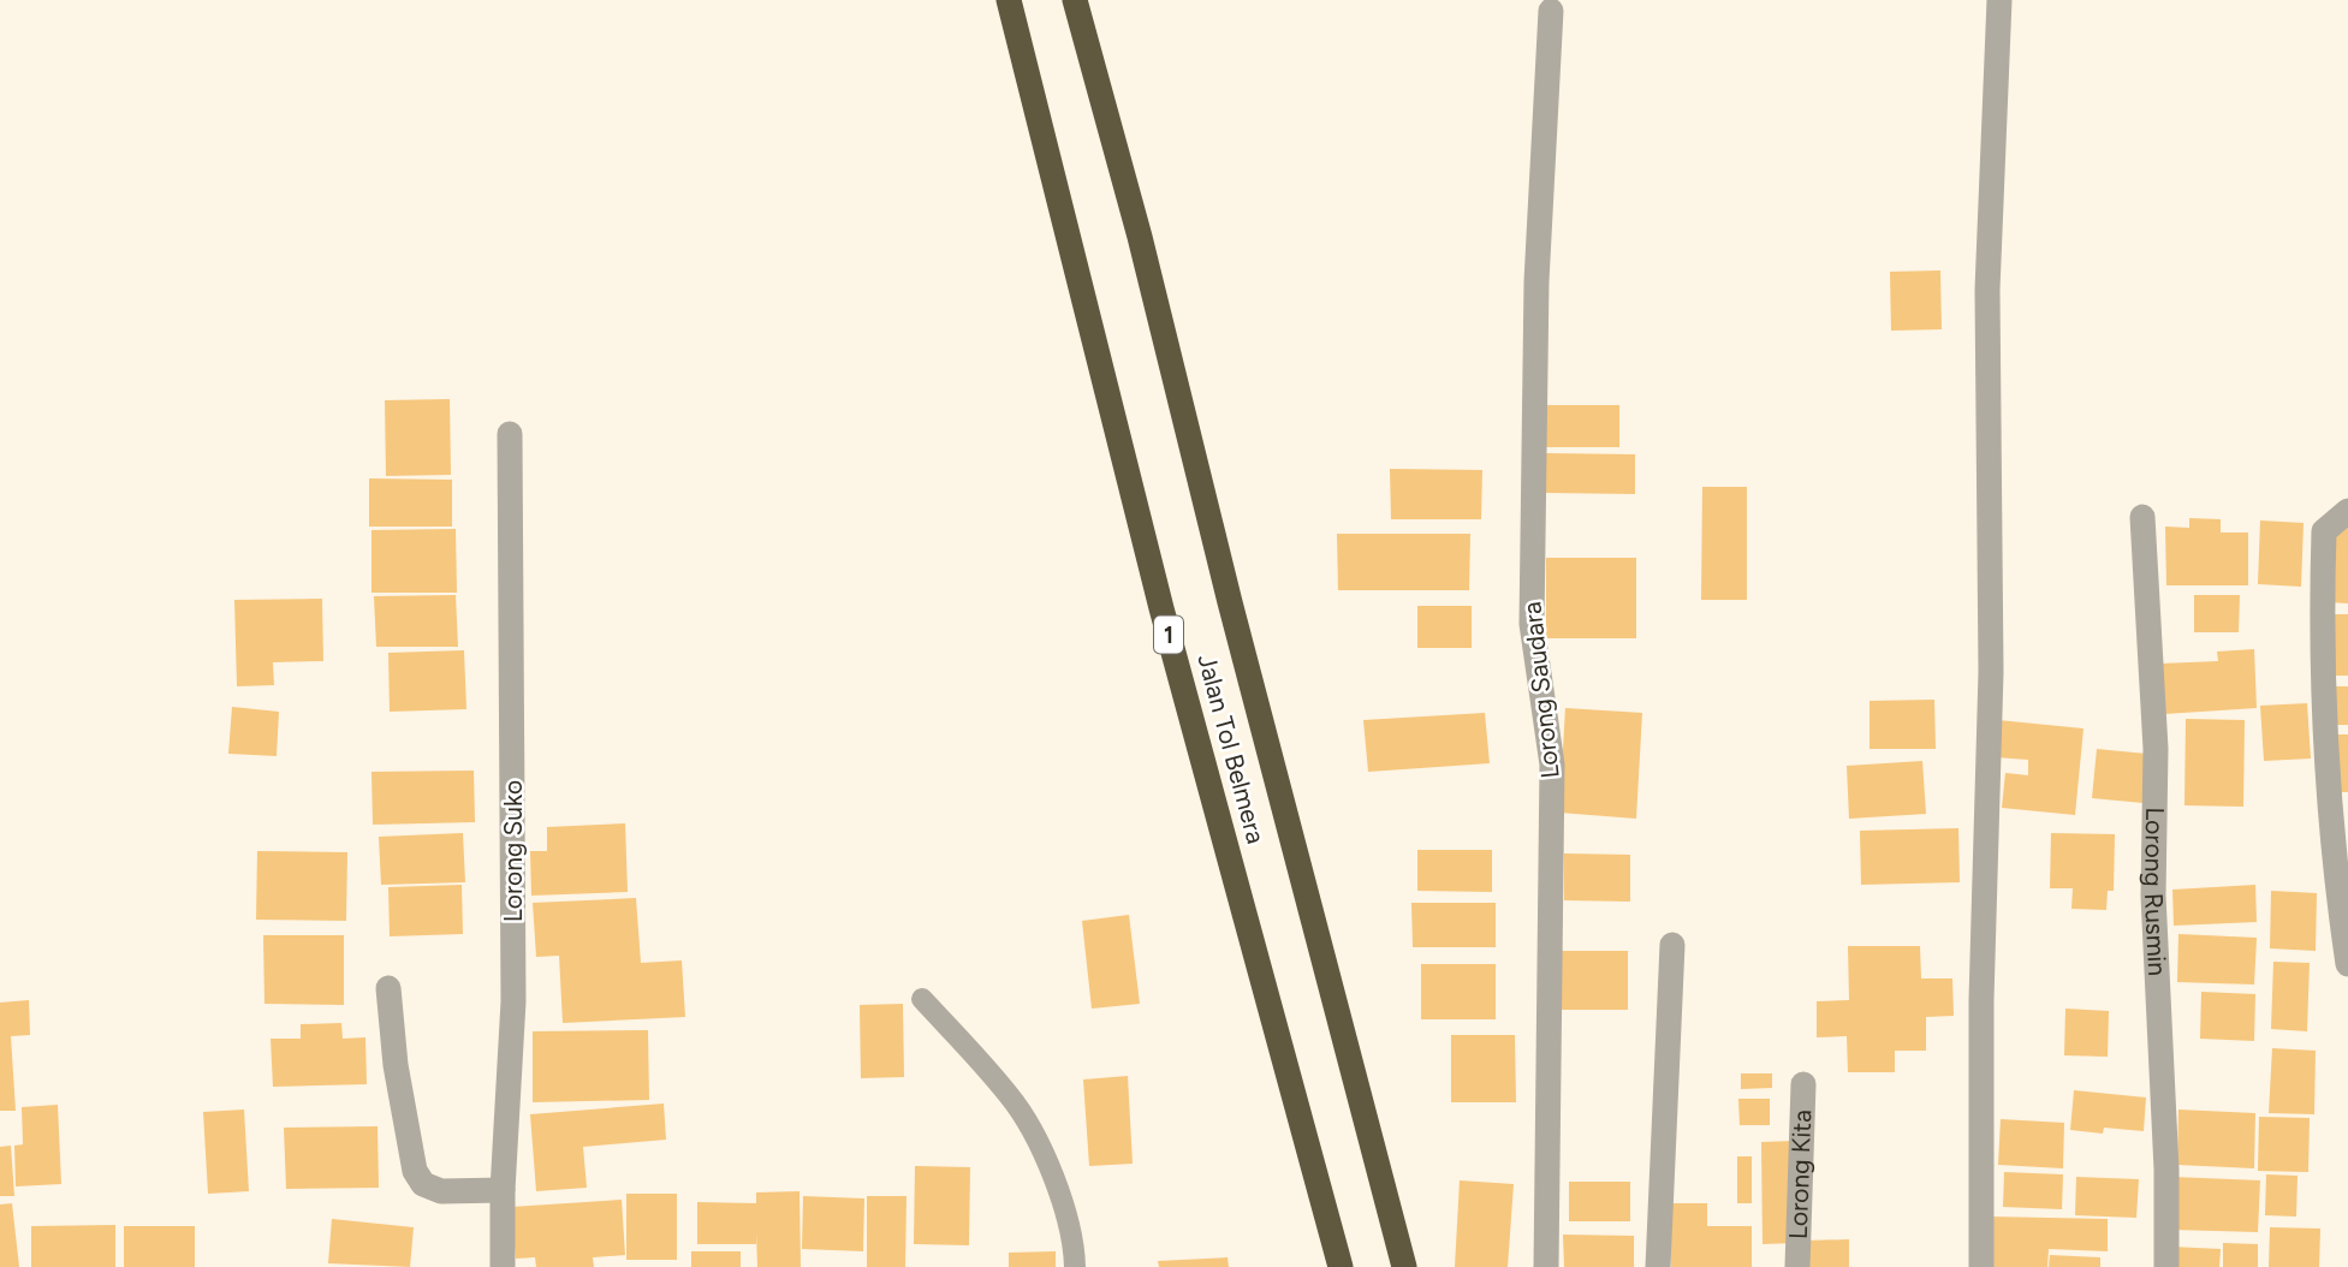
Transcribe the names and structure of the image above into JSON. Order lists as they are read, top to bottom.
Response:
{
  "streets": {
    "highway": ["1", "Jalan Tol Belmera"],
    "street": [
      "Lorong Saudara",
      "Lorong Suko",
      "Lorong Rusmin",
      "Lorong Kita"
    ]
  }
}
